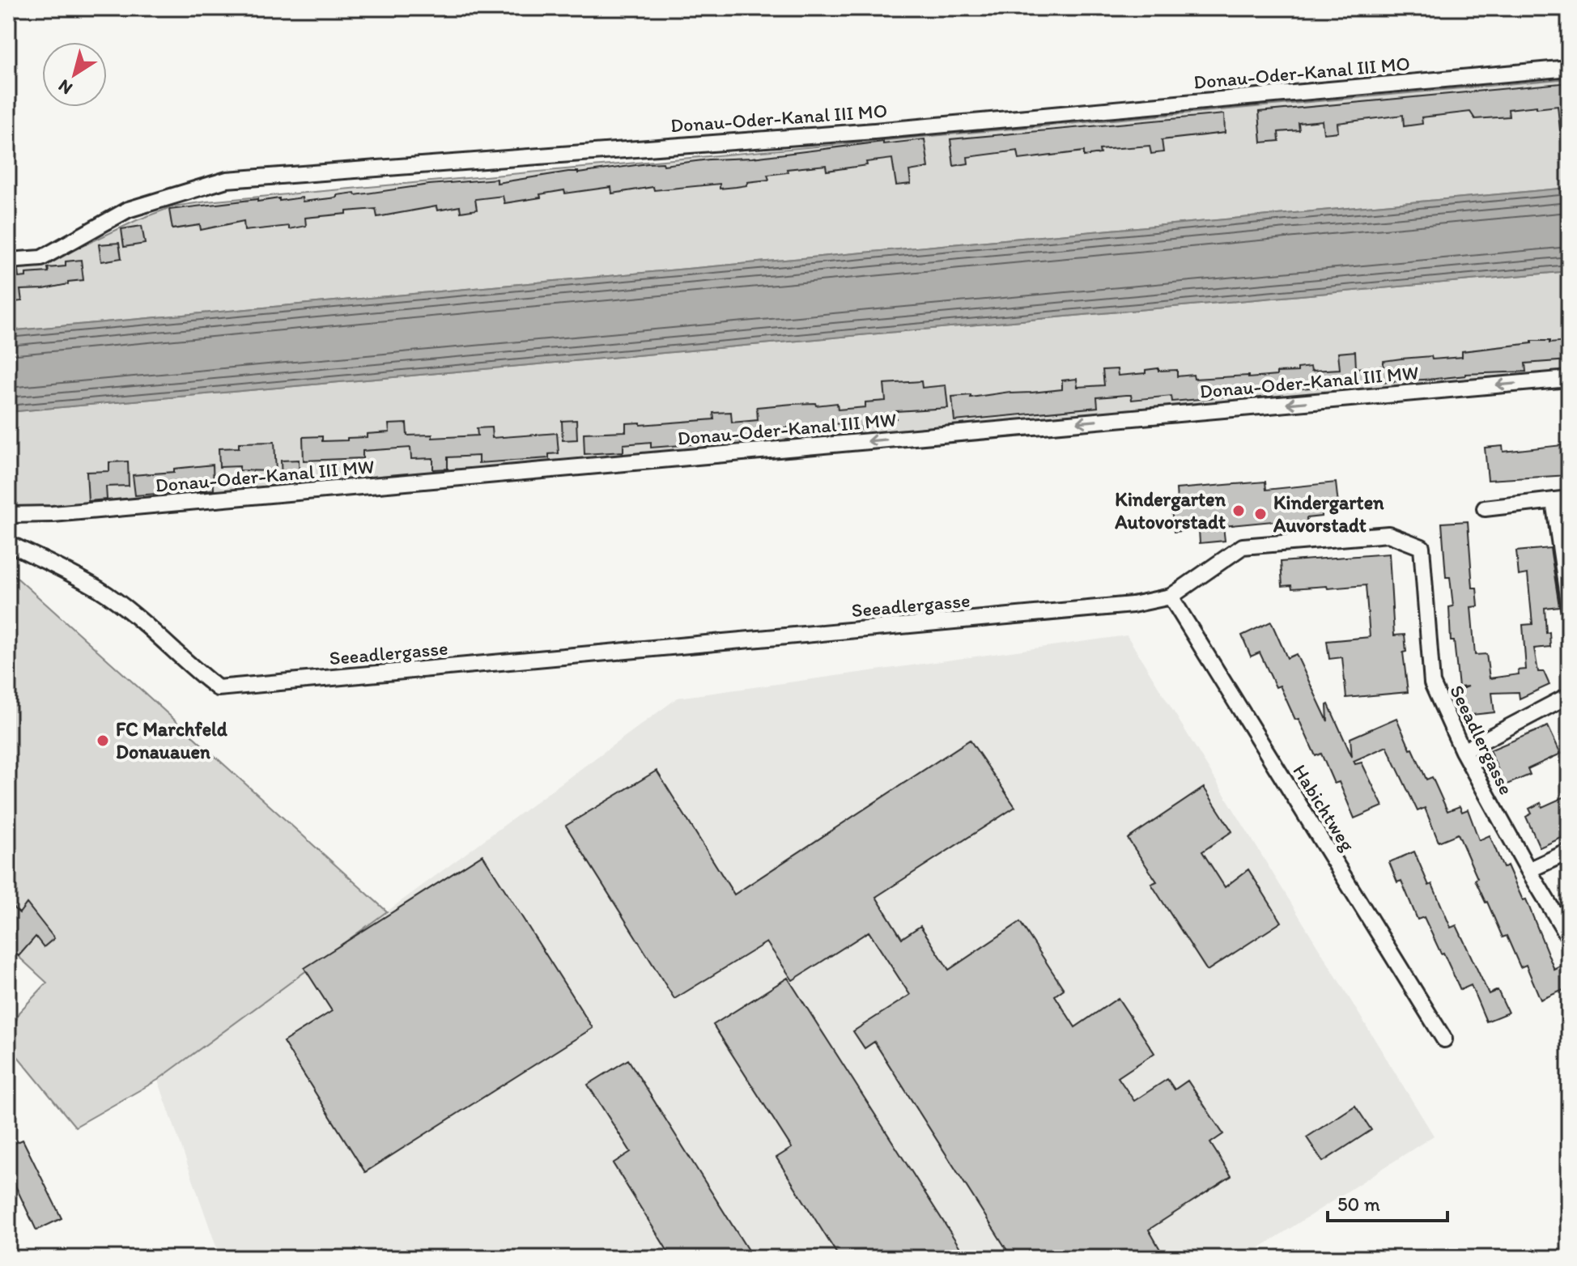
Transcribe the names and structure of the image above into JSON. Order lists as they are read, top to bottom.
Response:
{
  "streets": {
    "street": [
      "Donau-Oder-Kanal III MO",
      "Donau-Oder-Kanal III MW",
      "Seeadlergasse",
      "Habichtweg"
    ]
  },
  "crossings": [
    ["Seeadlergasse", "Habichtweg"]
  ],
  "one_way": ["Donau-Oder-Kanal III MW"],
  "places": ["Kindergarten Autovorstadt", "Kindergarten Auvorstadt", "FC Marchfeld Donauauen"],
  "scale_bar": "50 m",
  "north": "bottom left"
}
